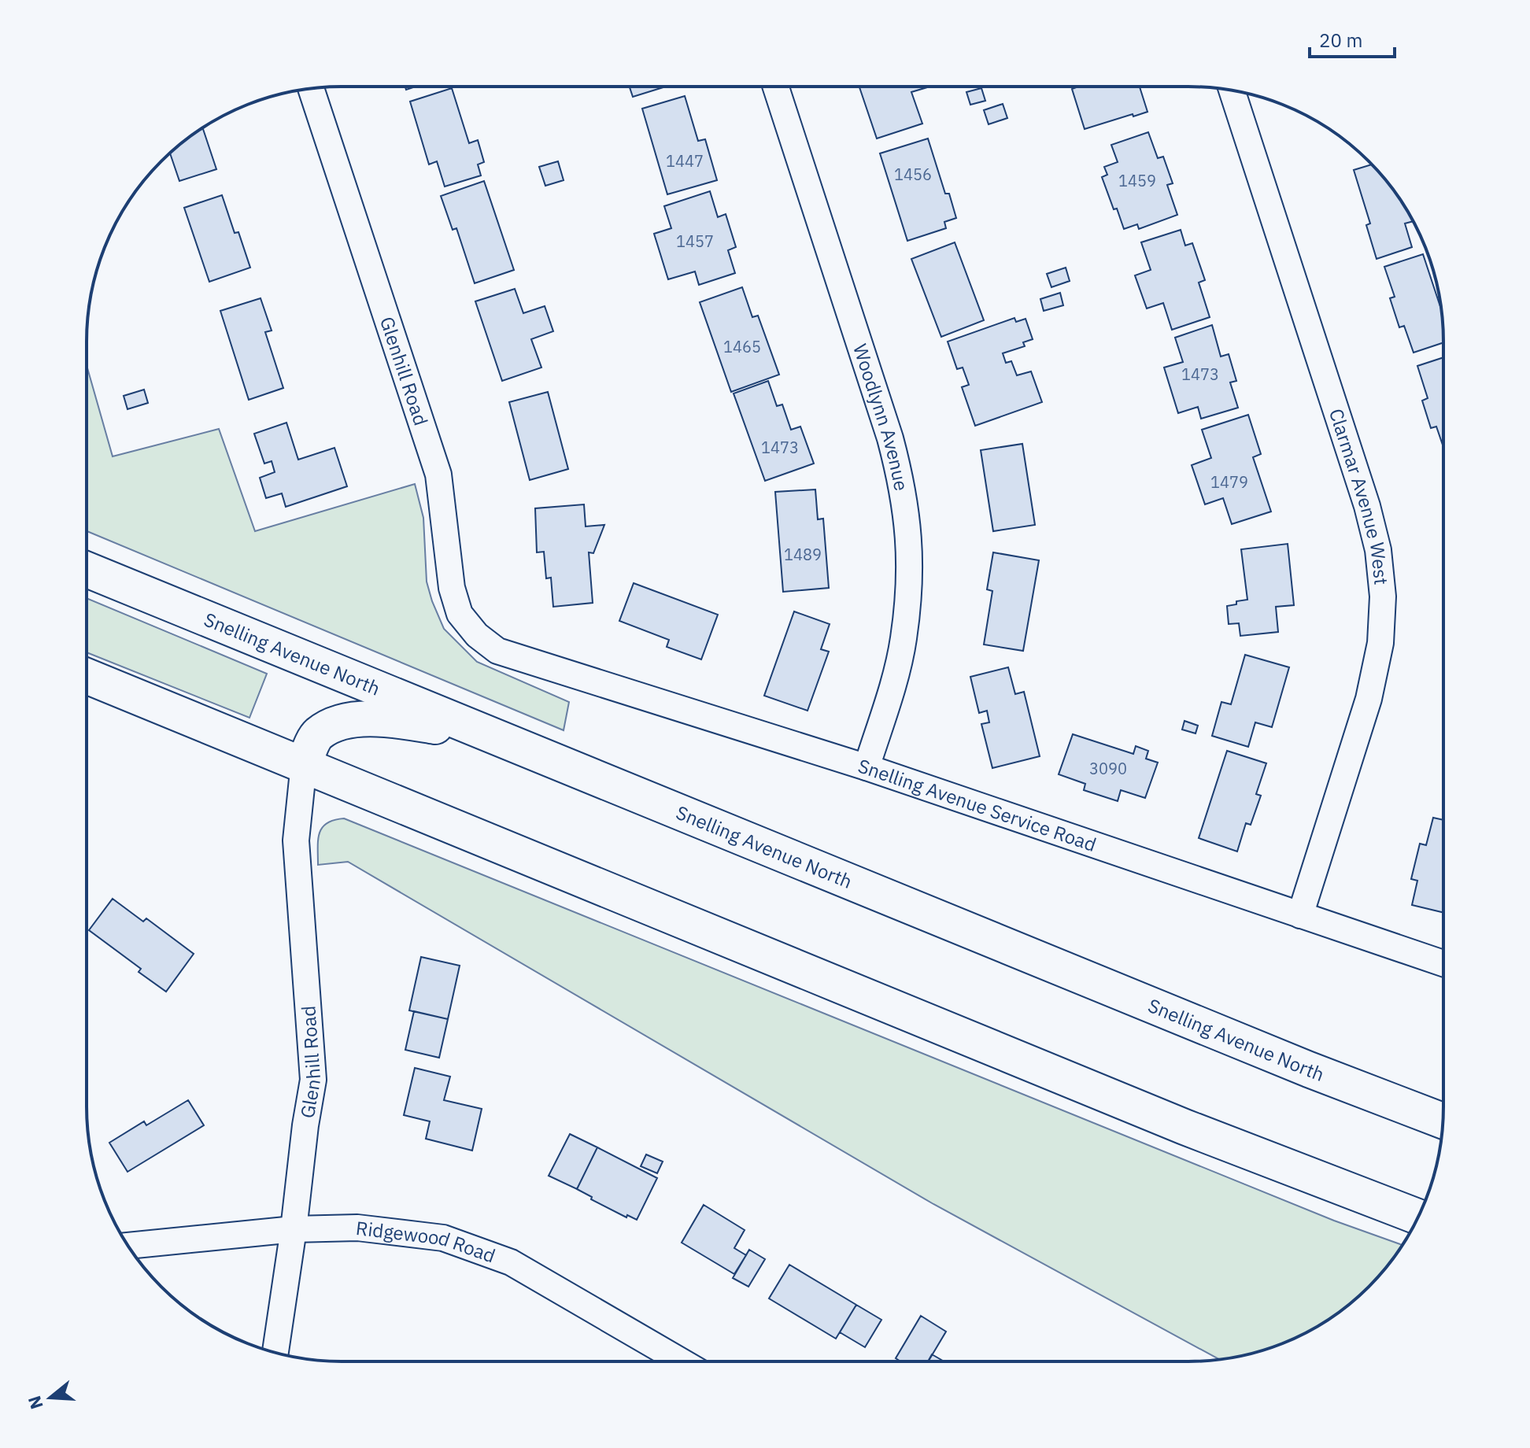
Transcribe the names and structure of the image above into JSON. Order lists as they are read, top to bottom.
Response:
{
  "streets": {
    "highway": ["Snelling Avenue North"],
    "street": [
      "Glenhill Road",
      "Woodlynn Avenue",
      "Clarmar Avenue West",
      "Snelling Avenue Service Road",
      "Ridgewood Road"
    ]
  },
  "crossings": [
    ["Glenhill Road", "Snelling Avenue Service Road"],
    ["Glenhill Road", "Ridgewood Road"],
    ["Woodlynn Avenue", "Snelling Avenue Service Road"],
    ["Clarmar Avenue West", "Snelling Avenue Service Road"]
  ],
  "house_numbers": [
    "1447",
    "1456",
    "1459",
    "1457",
    "1465",
    "1473",
    "1473",
    "1479",
    "1489",
    "3090"
  ],
  "scale_bar": "20 m",
  "north": "left"
}
